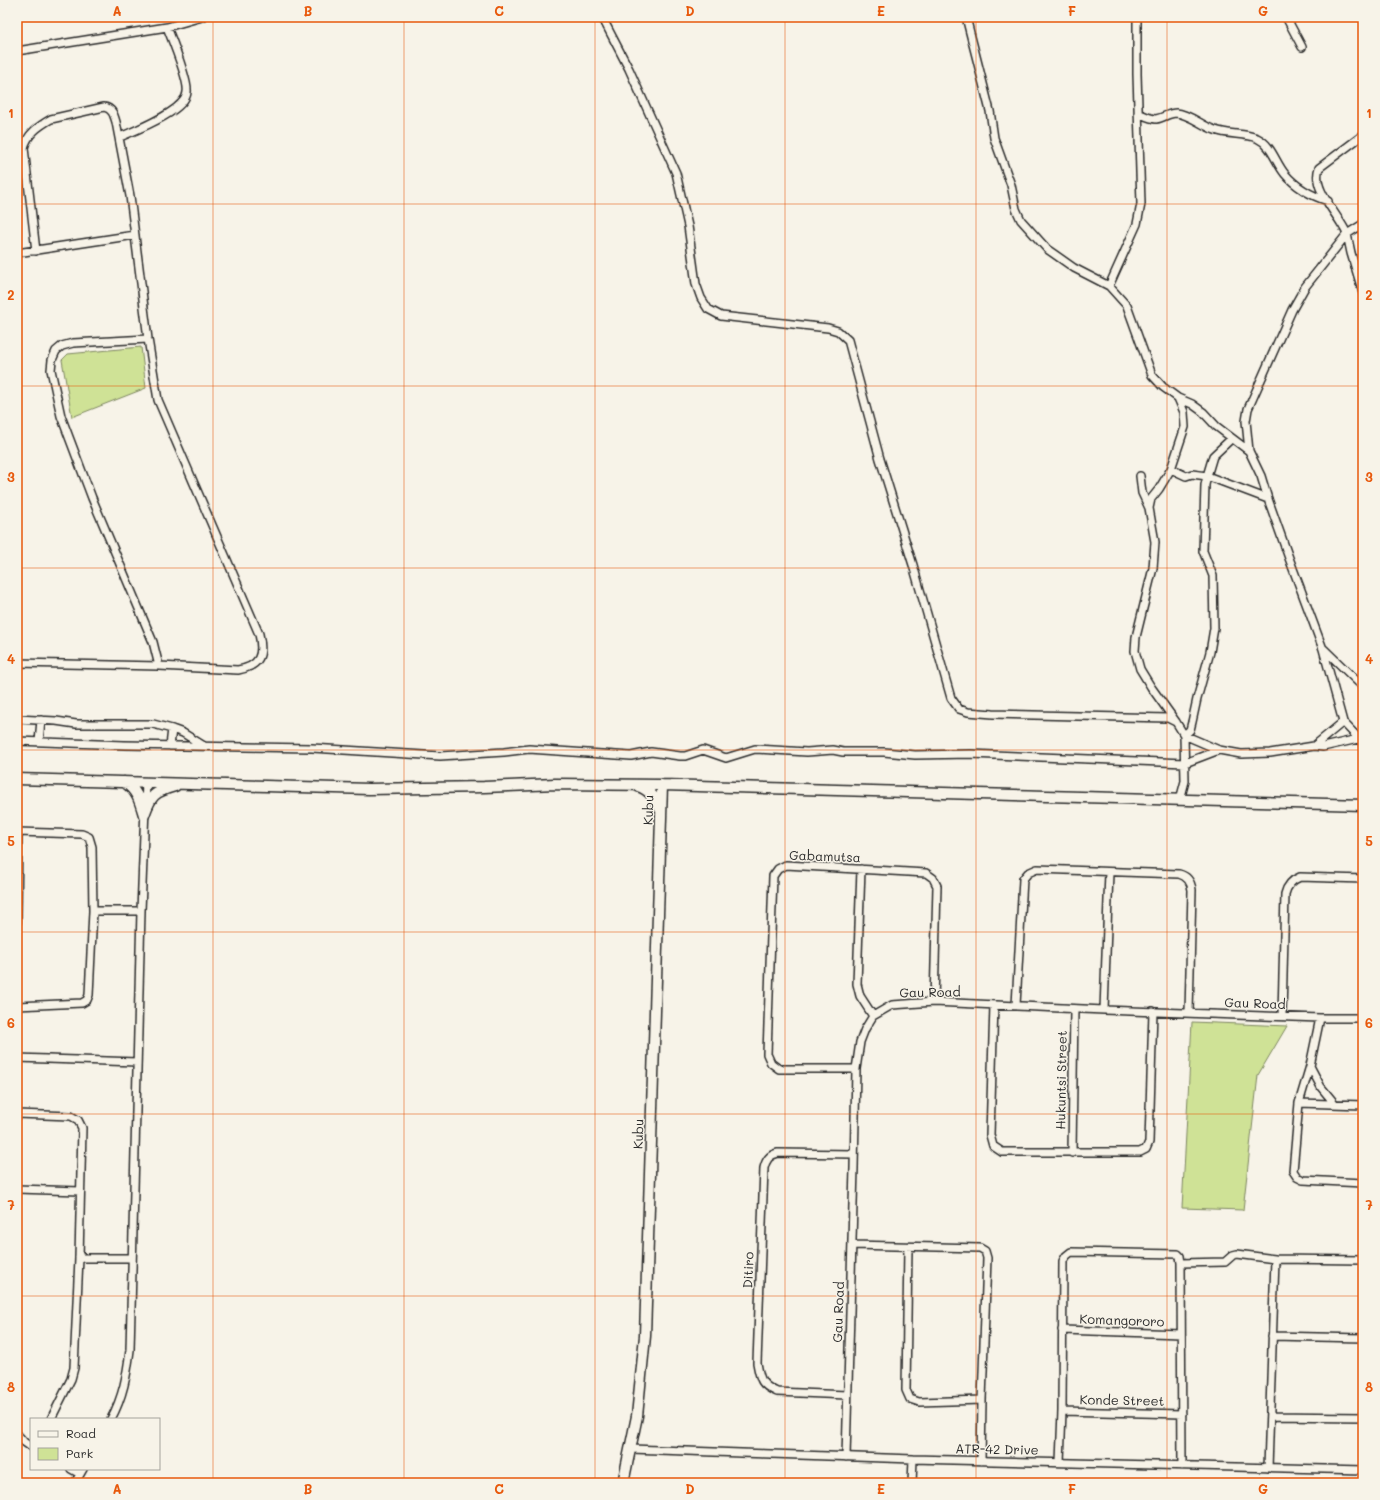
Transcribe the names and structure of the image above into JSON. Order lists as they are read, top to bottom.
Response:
{
  "streets": {
    "main road": ["Kubu"],
    "street": [
      "Gabamutsa",
      "Gau Road",
      "Hukuntsi Street",
      "Ditiro",
      "Komangororo",
      "Konde Street",
      "ATR-42 Drive"
    ]
  },
  "crossings": [
    ["Kubu", "ATR-42 Drive"],
    ["Gabamutsa", "Gau Road"],
    ["Gau Road", "Hukuntsi Street"],
    ["Gau Road", "Ditiro"],
    ["Gau Road", "ATR-42 Drive"]
  ],
  "legend": ["Road", "Park"],
  "grid": {
    "columns": [
      "A",
      "B",
      "C",
      "D",
      "E",
      "F",
      "G"
    ],
    "rows": [
      "1",
      "2",
      "3",
      "4",
      "5",
      "6",
      "7",
      "8"
    ]
  }
}
